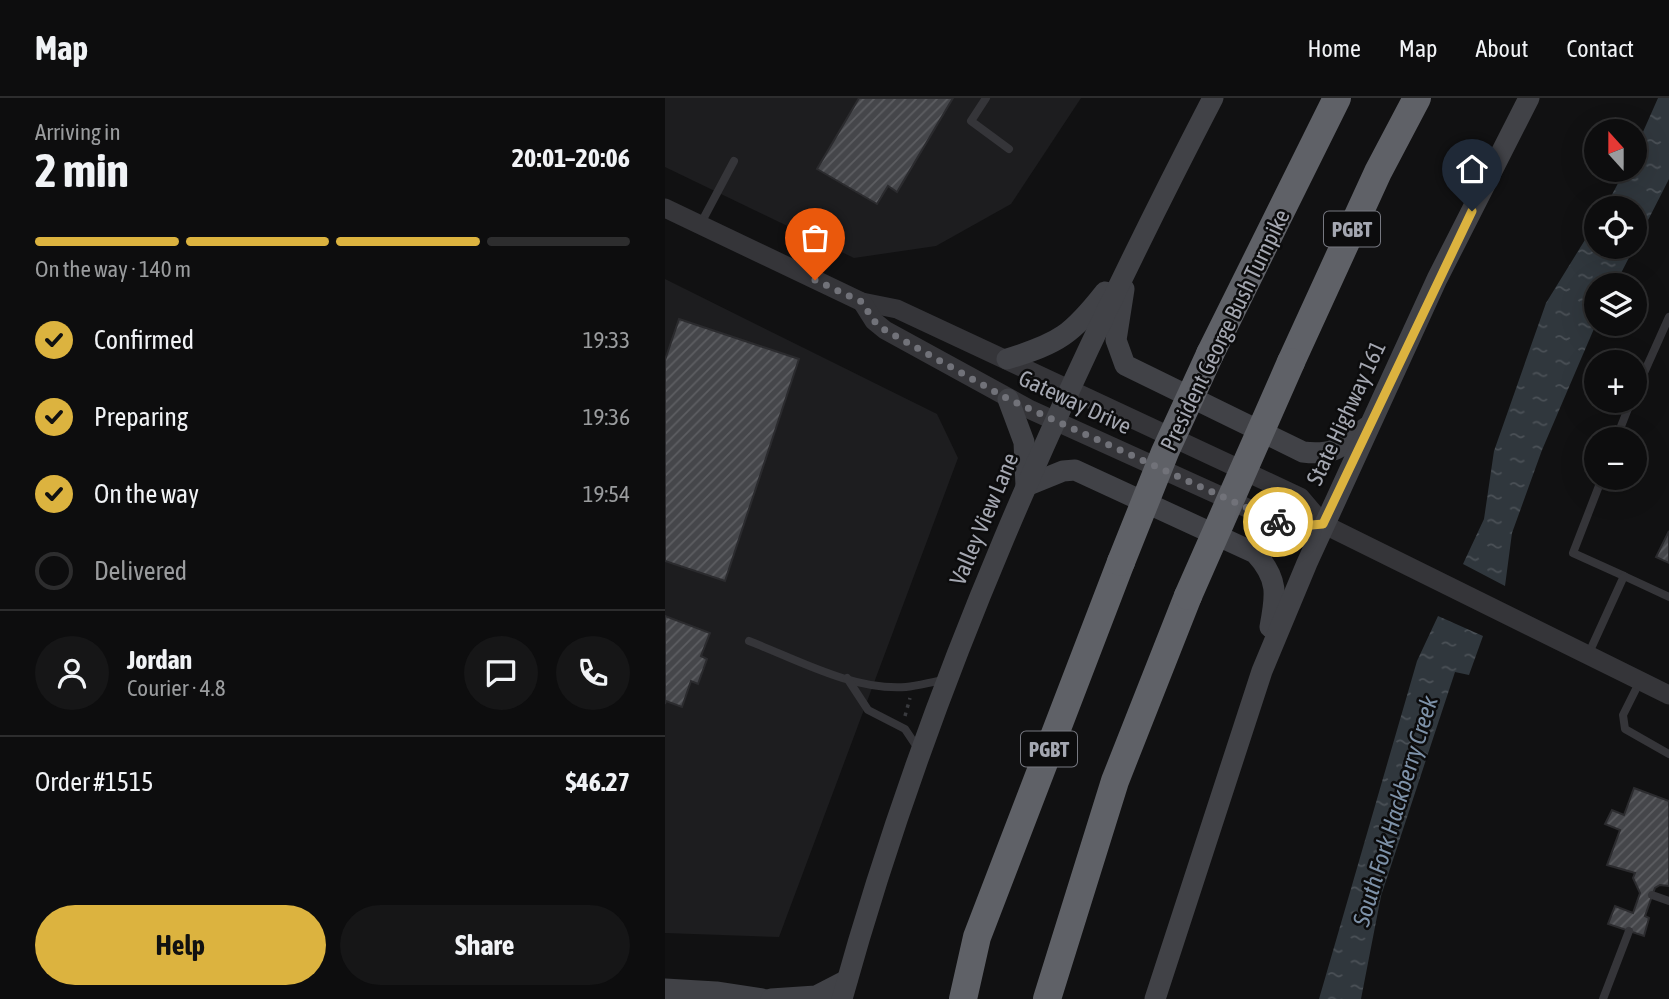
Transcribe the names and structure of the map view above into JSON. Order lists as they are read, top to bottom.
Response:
{
  "streets": {
    "highway": ["PGBT", "President George Bush Turnpike"],
    "main road": ["State Highway 161", "Valley View Lane"],
    "street": ["Gateway Drive"]
  },
  "crossings": [
    ["Gateway Drive", "State Highway 161"],
    ["Gateway Drive", "Valley View Lane"]
  ],
  "water": ["South Fork Hackberry Creek"],
  "north": "top",
  "page": {
    "header": "Map",
    "nav": [
      "Home",
      "Map",
      "About",
      "Contact"
    ],
    "heading": ["2 min", "Arriving in", "20:01–20:06"],
    "panel": [
      "Jordan",
      "Courier · 4.8",
      "Order #1515",
      "$46.27"
    ],
    "map_buttons": ["+", "−"],
    "bar": "On the way · 140 m",
    "list": [
      ["Confirmed", "19:33"],
      ["Preparing", "19:36"],
      ["On the way", "19:54"],
      "Delivered"
    ],
    "buttons": ["Help", "Share"]
  }
}
